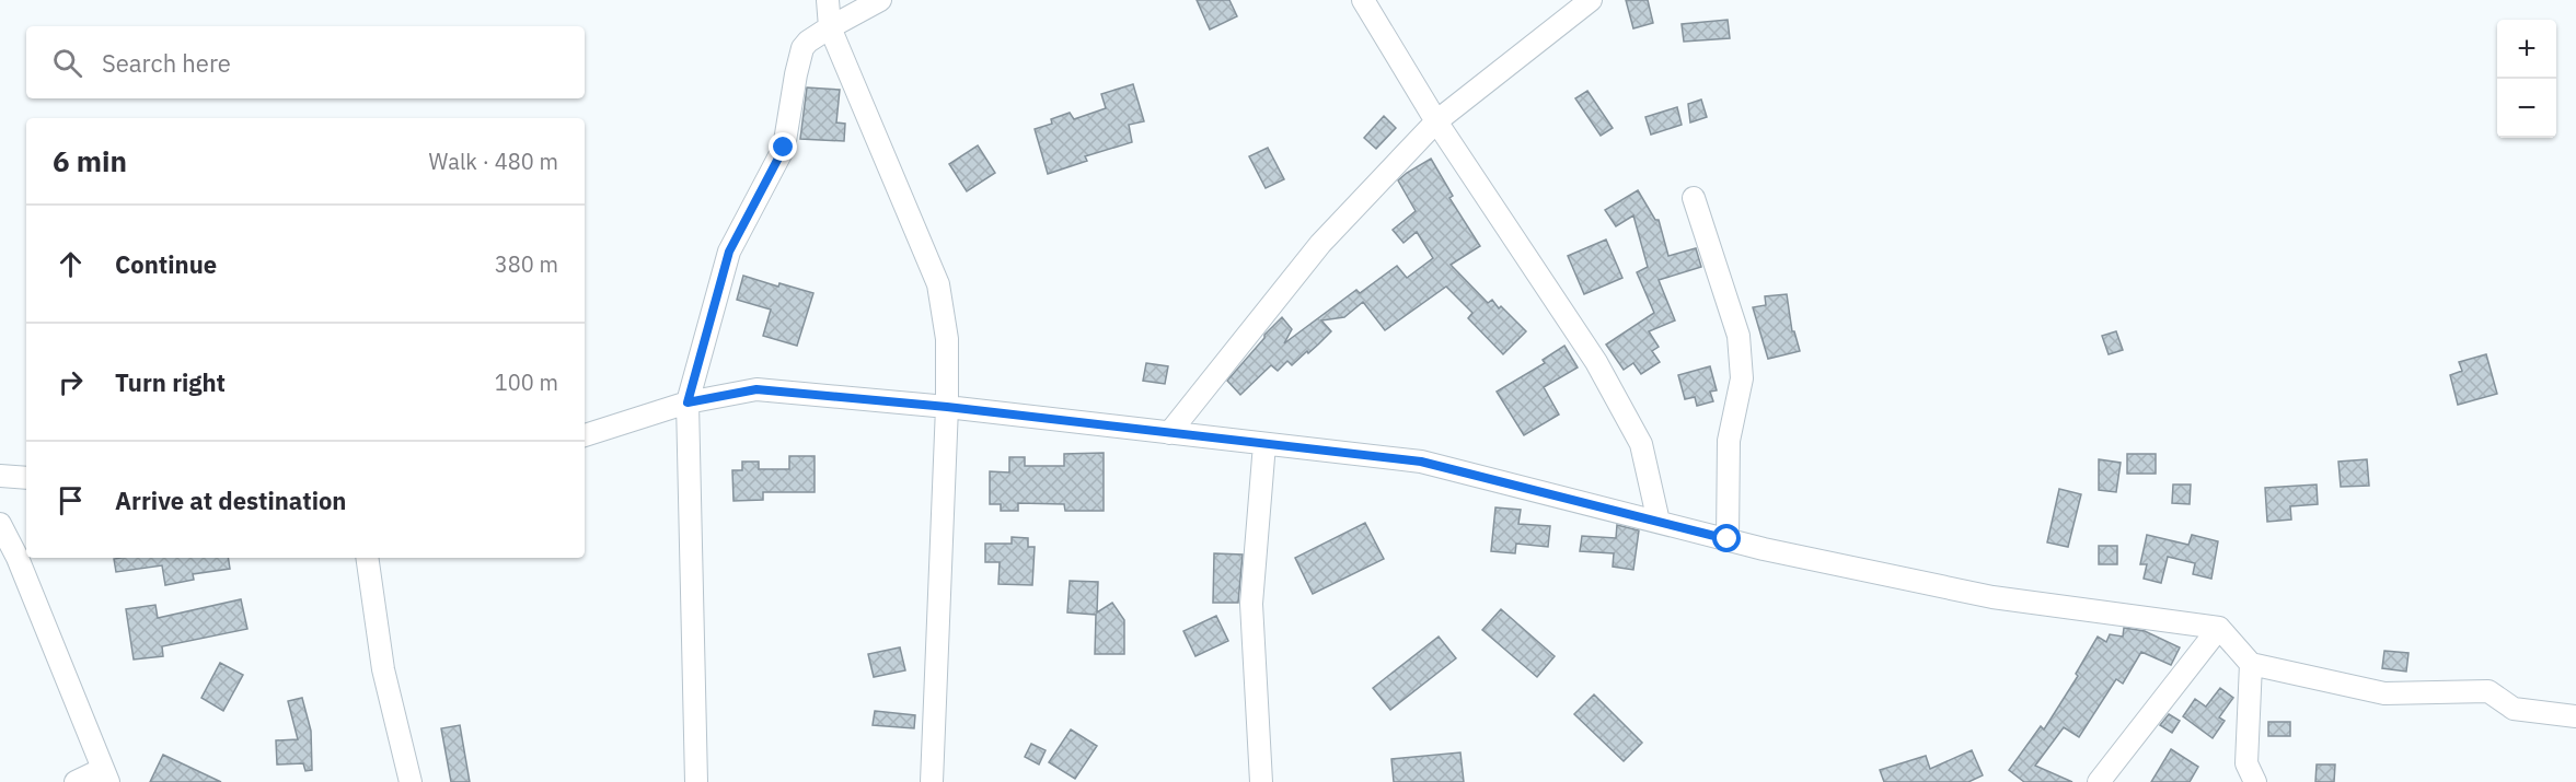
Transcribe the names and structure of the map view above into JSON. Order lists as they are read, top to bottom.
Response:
{
  "page": {
    "map_buttons": ["+", "−"],
    "search": "Search here",
    "heading": ["6 min", "Walk · 480 m"],
    "list": [
      ["Continue", "380 m"],
      ["Turn right", "100 m"],
      "Arrive at destination"
    ]
  }
}
